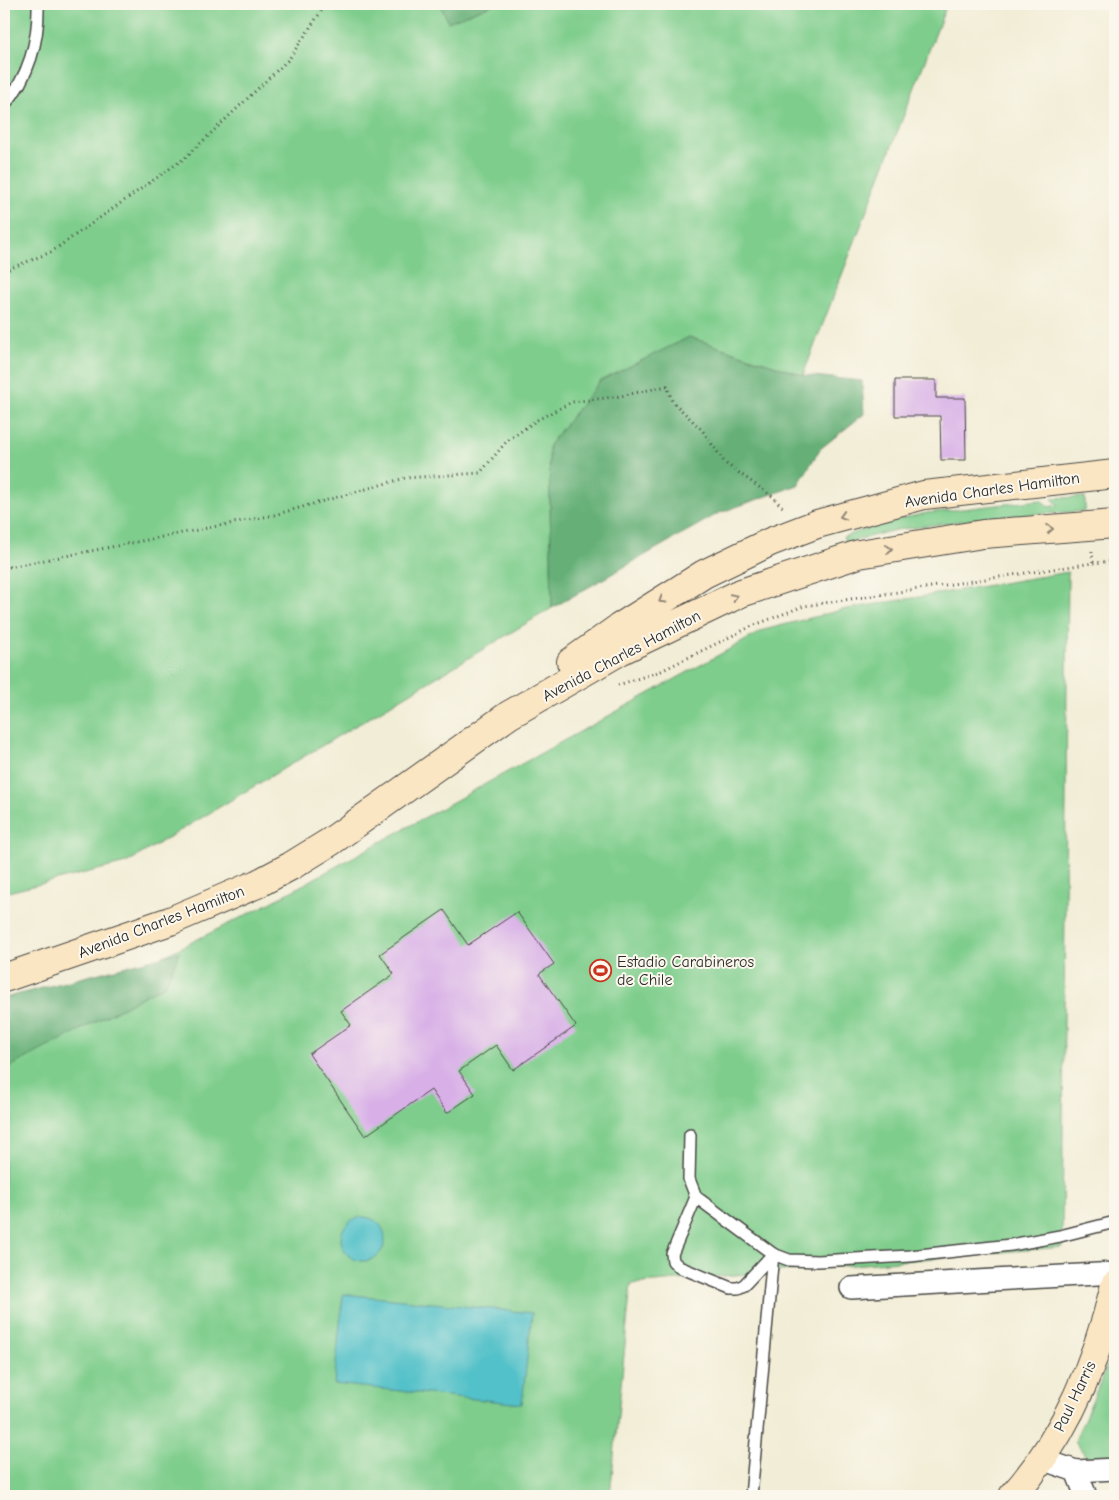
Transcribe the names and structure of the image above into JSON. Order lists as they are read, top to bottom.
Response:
{
  "streets": {
    "main road": ["Avenida Charles Hamilton", "Paul Harris"]
  },
  "places": {
    "sports": ["Estadio Carabineros de Chile"]
  }
}
